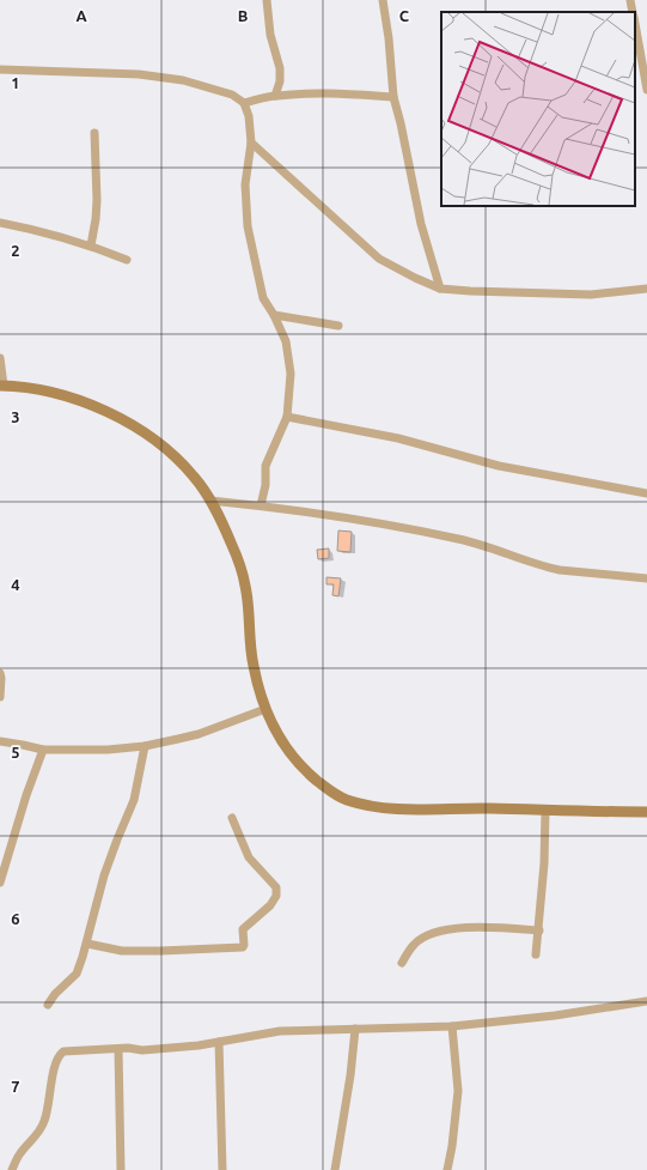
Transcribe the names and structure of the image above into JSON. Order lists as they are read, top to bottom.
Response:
{
  "grid": {
    "columns": ["A", "B", "C"],
    "rows": [
      "1",
      "2",
      "3",
      "4",
      "5",
      "6",
      "7"
    ]
  }
}
